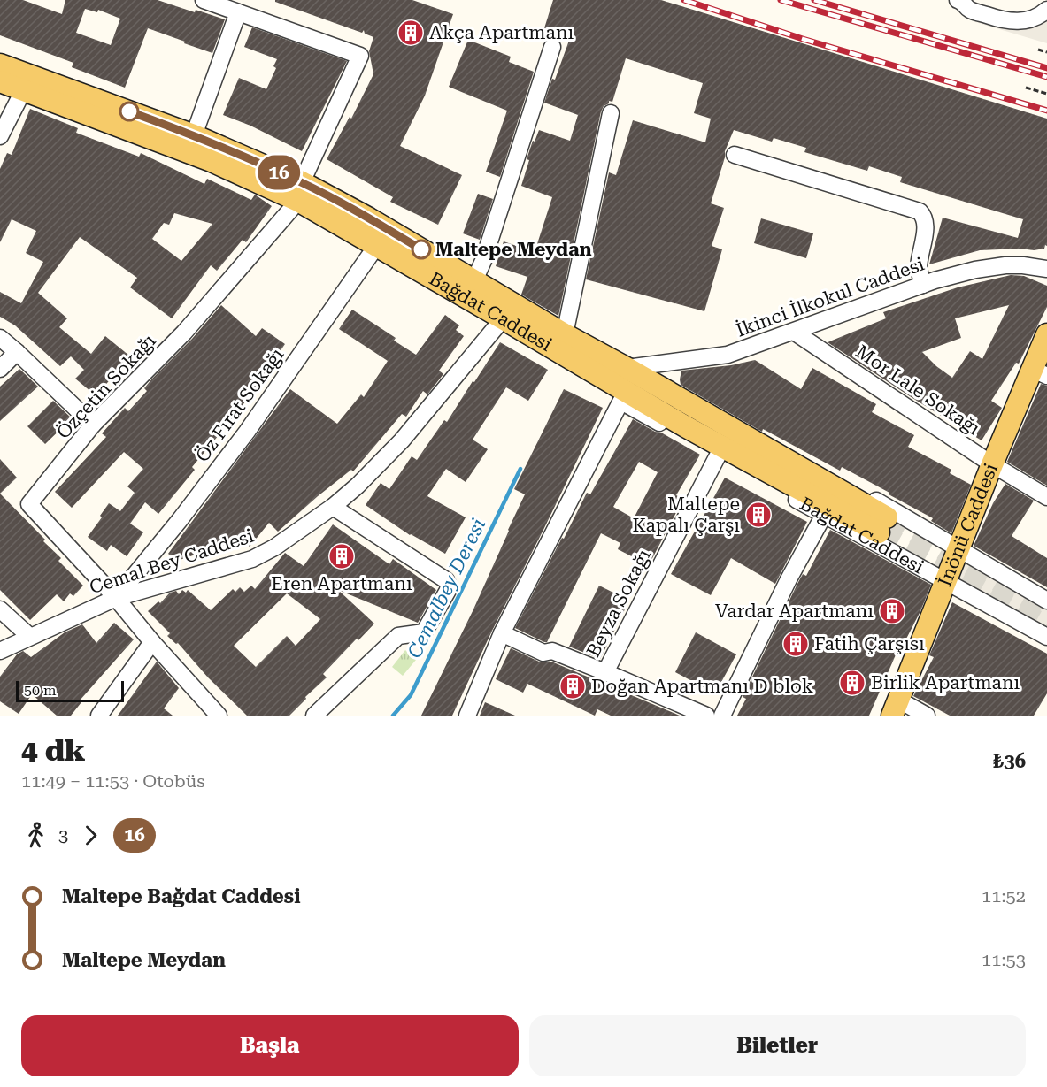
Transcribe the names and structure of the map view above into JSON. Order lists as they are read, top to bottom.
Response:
{
  "streets": {
    "main road": ["Bağdat Caddesi", "İnönü Caddesi"],
    "street": [
      "İkinci İlkokul Caddesi",
      "Özçetin Sokağı",
      "Mor Lale Sokağı",
      "Öz Fırat Sokağı",
      "Cemal Bey Caddesi",
      "Beyza Sokağı"
    ]
  },
  "crossings": [
    ["İkinci İlkokul Caddesi", "Bağdat Caddesi"],
    ["İkinci İlkokul Caddesi", "Mor Lale Sokağı"],
    ["Bağdat Caddesi", "Özçetin Sokağı"],
    ["Bağdat Caddesi", "Öz Fırat Sokağı"],
    ["Bağdat Caddesi", "İnönü Caddesi"],
    ["Bağdat Caddesi", "Cemal Bey Caddesi"],
    ["Bağdat Caddesi", "Beyza Sokağı"],
    ["Özçetin Sokağı", "Öz Fırat Sokağı"],
    ["Özçetin Sokağı", "Cemal Bey Caddesi"],
    ["Mor Lale Sokağı", "İnönü Caddesi"],
    ["Öz Fırat Sokağı", "Cemal Bey Caddesi"]
  ],
  "water": ["Cemalbey Deresi"],
  "places": {
    "building": [
      "Akça Apartmanı",
      "Maltepe Kapalı Çarşı",
      "Eren Apartmanı",
      "Vardar Apartmanı",
      "Fatih Çarşısı",
      "Birlik Apartmanı",
      "Doğan Apartmanı D blok"
    ],
    "other": ["Maltepe Meydan"]
  },
  "lines": ["bus line 16"],
  "scale_bar": "50 m",
  "page": {
    "on_map": "16",
    "scale": "50 m",
    "heading": ["4 dk", "11:49 – 11:53 · Otobüs", "₺36"],
    "legs": ["3", "16"],
    "list": [
      {
        "name": "Maltepe Bağdat Caddesi",
        "value": "11:52"
      },
      {
        "name": "Maltepe Meydan",
        "value": "11:53"
      }
    ],
    "buttons": ["Başla", "Biletler"]
  }
}
